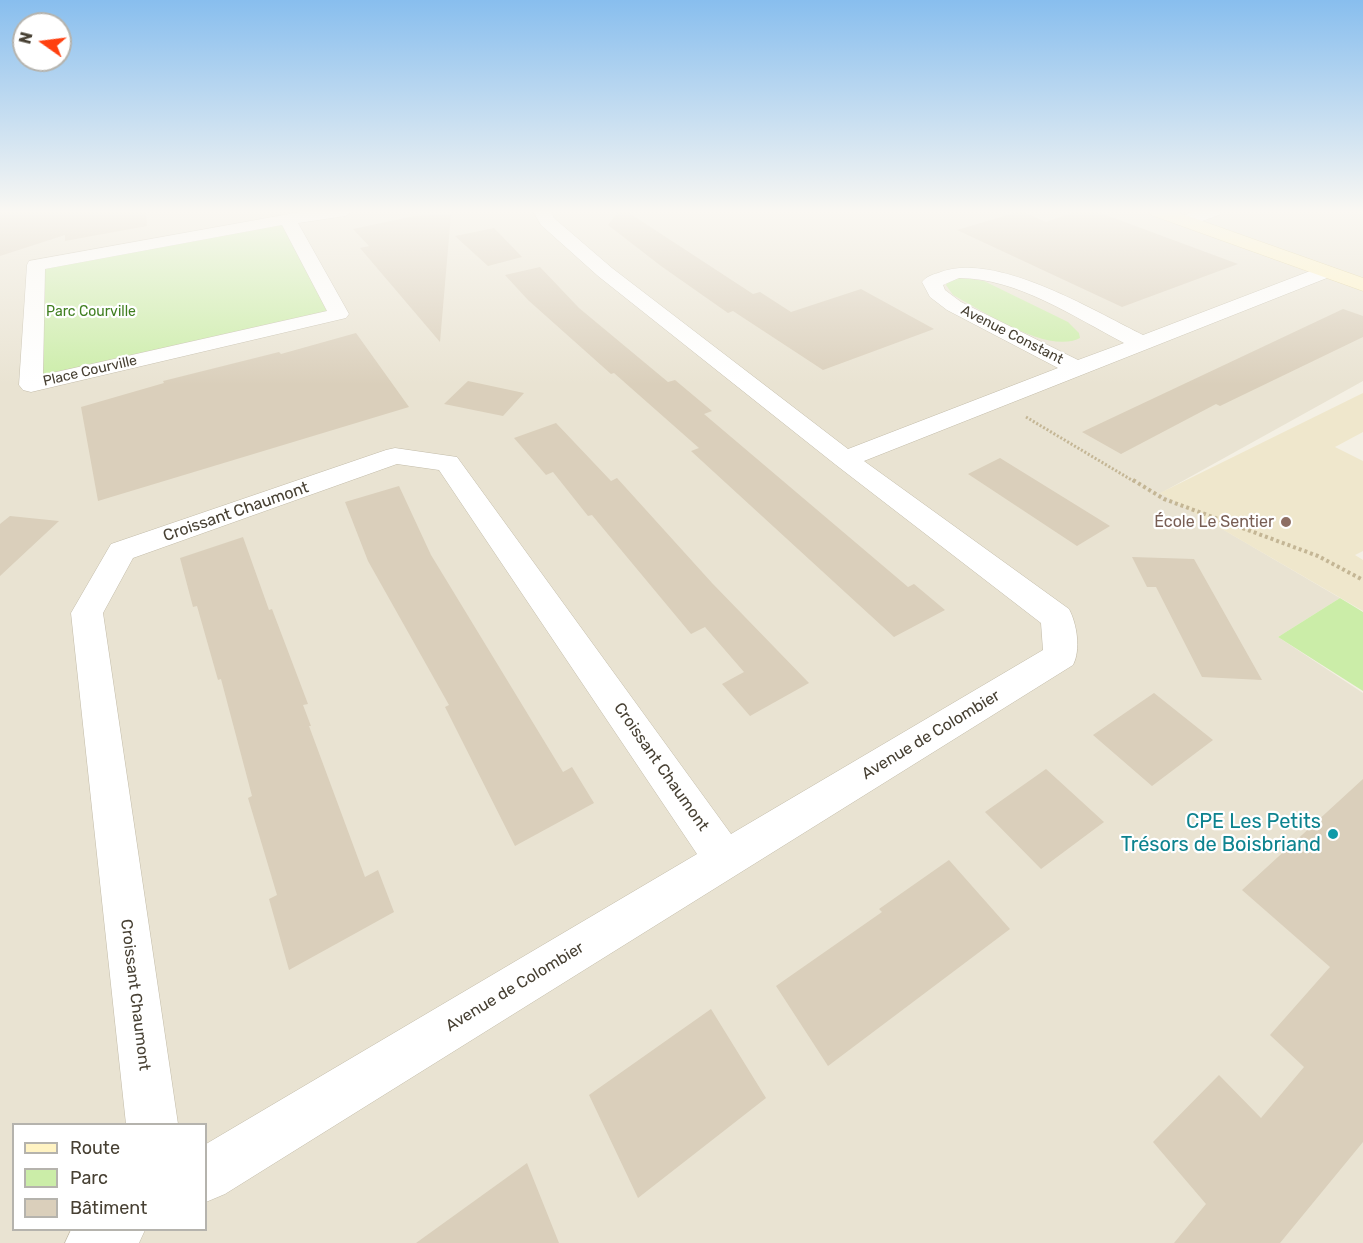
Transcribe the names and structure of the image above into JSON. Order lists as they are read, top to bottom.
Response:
{
  "streets": {
    "street": [
      "Avenue Constant",
      "Place Courville",
      "Croissant Chaumont",
      "Avenue de Colombier"
    ]
  },
  "crossings": [
    ["Avenue Constant", "Avenue de Colombier"],
    ["Croissant Chaumont", "Avenue de Colombier"]
  ],
  "parks": ["Parc Courville"],
  "places": ["École Le Sentier", "CPE Les Petits Trésors de Boisbriand"],
  "legend": ["Route", "Parc", "Bâtiment"],
  "north": "left"
}
